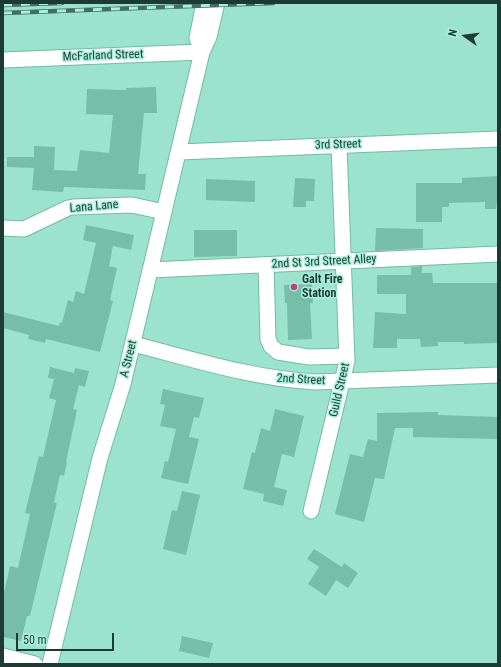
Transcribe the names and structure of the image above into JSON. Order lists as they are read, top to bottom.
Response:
{
  "streets": {
    "street": [
      "McFarland Street",
      "3rd Street",
      "Lana Lane",
      "2nd St 3rd Street Alley",
      "A Street",
      "2nd Street",
      "Guild Street"
    ]
  },
  "crossings": [
    ["McFarland Street", "A Street"],
    ["3rd Street", "A Street"],
    ["3rd Street", "Guild Street"],
    ["Lana Lane", "A Street"],
    ["2nd St 3rd Street Alley", "A Street"],
    ["2nd St 3rd Street Alley", "Guild Street"],
    ["A Street", "2nd Street"],
    ["2nd Street", "Guild Street"]
  ],
  "places": ["Galt Fire Station"],
  "scale_bar": "50 m",
  "north": "left"
}
